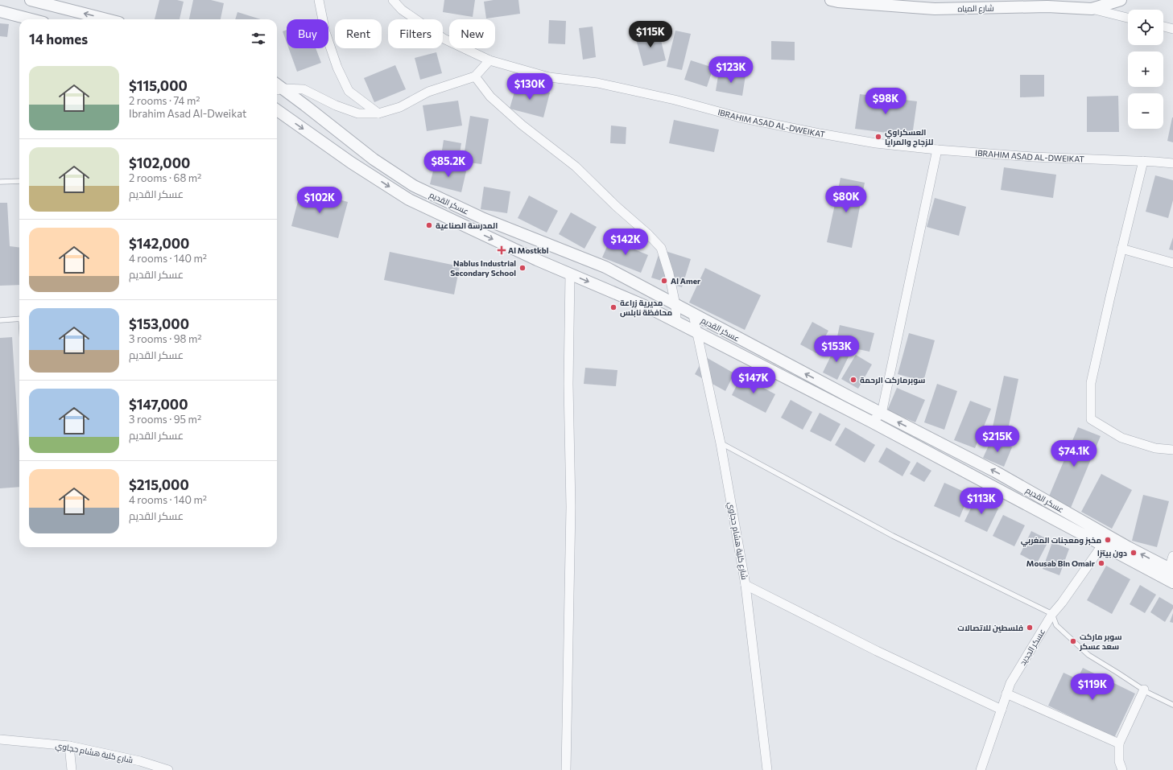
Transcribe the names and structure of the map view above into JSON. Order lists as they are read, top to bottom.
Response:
{
  "streets": {
    "street": [
      "شارع المياه",
      "IBRAHIM ASAD AL-DWEIKAT",
      "عسكر القديم",
      "شارع كلية هشام حجاوي",
      "عسكر الجديد"
    ]
  },
  "crossings": [
    ["عسكر القديم", "شارع كلية هشام حجاوي"],
    ["عسكر القديم", "عسكر الجديد"]
  ],
  "places": {
    "other": [
      "العسكراوي للزجاج والمرايا",
      "المدرسة الصناعية",
      "Nablus Industrial Secondary School",
      "Al Amer",
      "مديرية زراعة محافظة نابلس",
      "سوبرماركت الرحمة",
      "مخبز ومعجنات المغربي",
      "دون بيتزا",
      "Mousab Bin Omair",
      "فلسطين للاتصالات",
      "سوبر ماركت سعد عسكر"
    ],
    "health": ["Al Mostkbl"]
  },
  "page": {
    "map_buttons": ["+", "−"],
    "chip": [
      "Buy",
      "Rent",
      "Filters",
      "New"
    ],
    "heading": "14 homes",
    "price": [
      "$115K",
      "$123K",
      "$130K",
      "$98K",
      "$85.2K",
      "$80K",
      "$102K",
      "$142K",
      "$153K",
      "$147K",
      "$215K",
      "$74.1K",
      "$113K",
      "$119K"
    ],
    "list": [
      {
        "name": "$115,000",
        "note": "2 rooms · 74 m² · Ibrahim Asad Al-Dweikat"
      },
      {
        "name": "$102,000",
        "note": "2 rooms · 68 m² · عسكر القديم"
      },
      {
        "name": "$142,000",
        "note": "4 rooms · 140 m² · عسكر القديم"
      },
      {
        "name": "$153,000",
        "note": "3 rooms · 98 m² · عسكر القديم"
      },
      {
        "name": "$147,000",
        "note": "3 rooms · 95 m² · عسكر القديم"
      },
      {
        "name": "$215,000",
        "note": "4 rooms · 140 m² · عسكر القديم"
      }
    ]
  }
}
